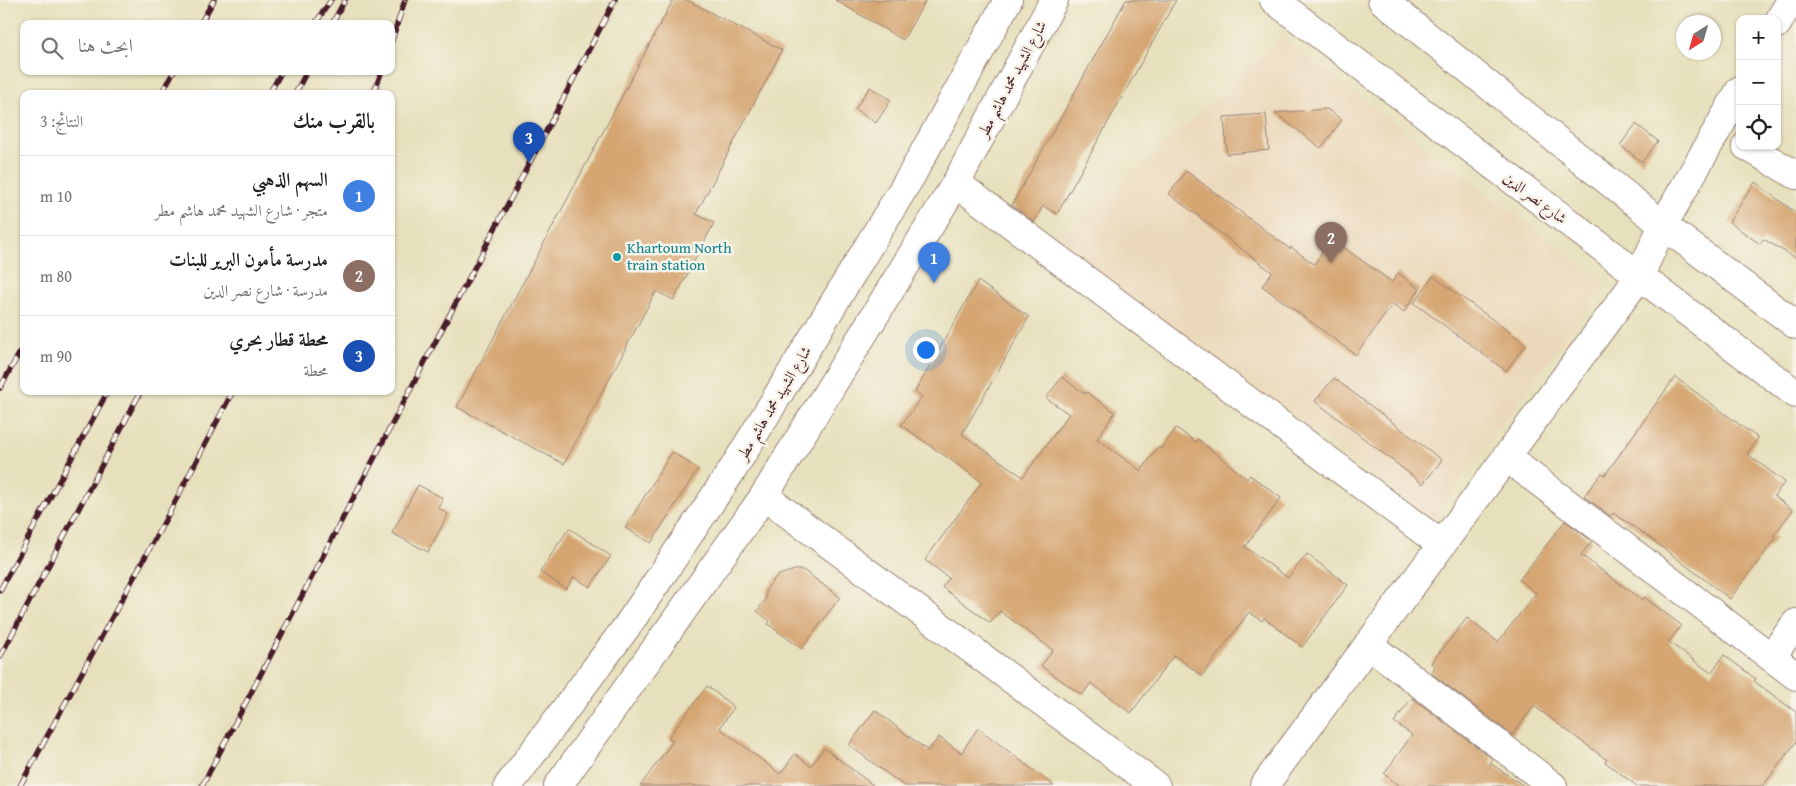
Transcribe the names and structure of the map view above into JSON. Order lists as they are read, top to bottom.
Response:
{
  "streets": {
    "street": ["شارع الشهيد محمد هاشم مطر", "شارع نصر الدين"]
  },
  "places": ["Khartoum North train station"],
  "north": "bottom left",
  "page": {
    "map_buttons": ["+", "−"],
    "search": "ابحث هنا",
    "heading": ["بالقرب منك", "النتائج: 3"],
    "pins": ["3", "2", "1"],
    "list": [
      {
        "mark": "1",
        "name": "السهم الذهبي",
        "note": "متجر · شارع الشهيد محمد هاشم مطر",
        "value": "10 m"
      },
      {
        "mark": "2",
        "name": "مدرسة مأمون البرير للبنات",
        "note": "مدرسة · شارع نصر الدين",
        "value": "80 m"
      },
      {
        "mark": "3",
        "name": "محطة قطار بحري",
        "note": "محطة",
        "value": "90 m"
      }
    ]
  }
}
